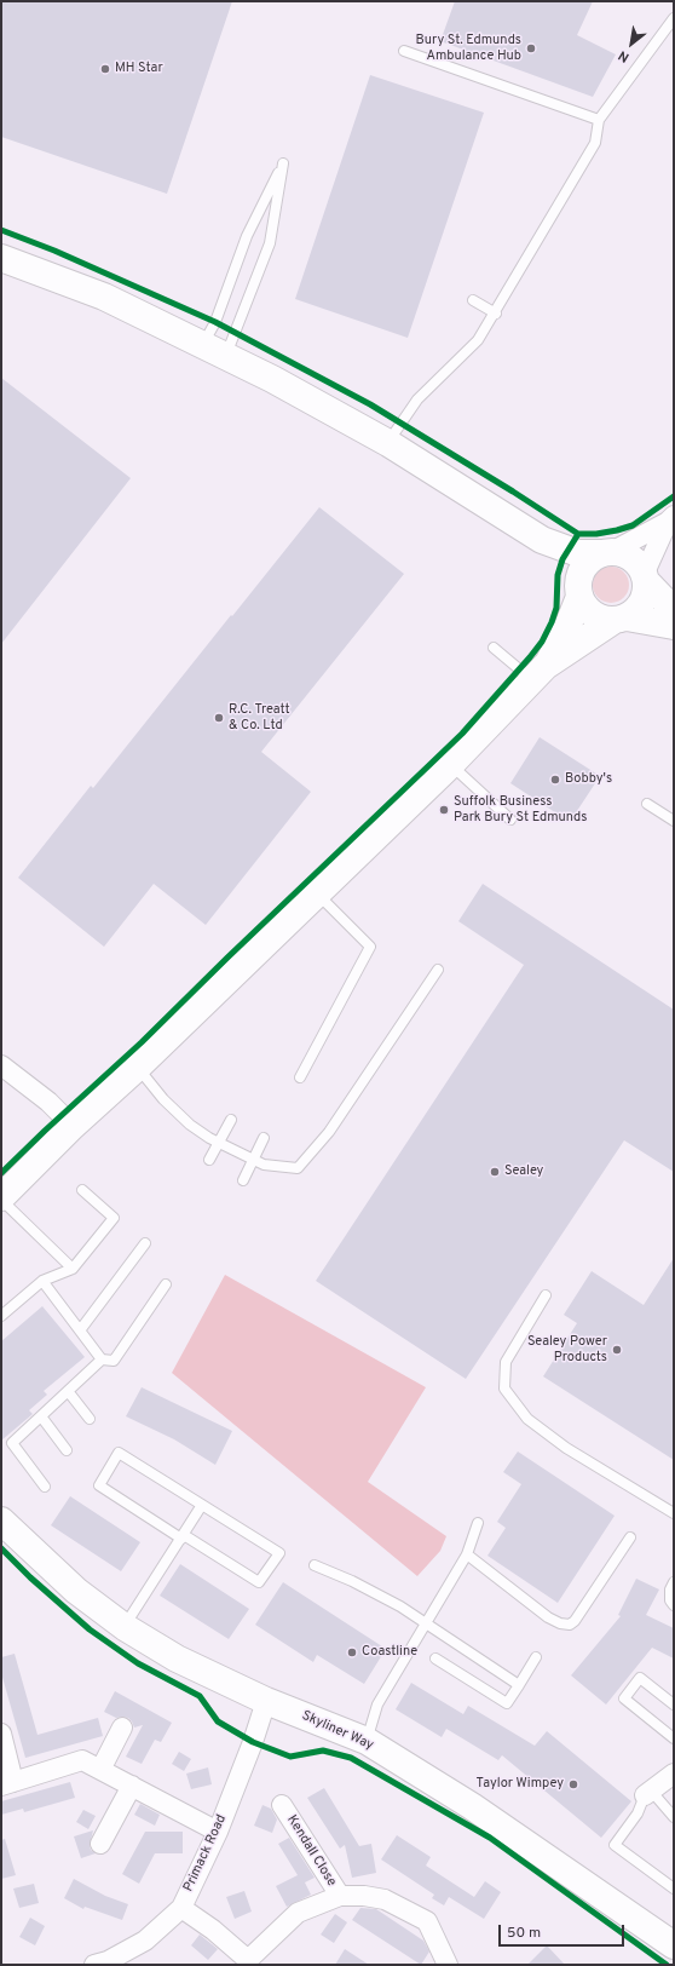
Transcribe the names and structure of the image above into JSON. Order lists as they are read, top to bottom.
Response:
{
  "streets": {
    "street": ["Skyliner Way", "Kendall Close", "Primack Road"]
  },
  "crossings": [
    ["Skyliner Way", "Primack Road"]
  ],
  "places": [
    "Bury St. Edmunds Ambulance Hub",
    "MH Star",
    "R.C. Treatt & Co. Ltd",
    "Bobby's",
    "Suffolk Business Park Bury St Edmunds",
    "Sealey",
    "Sealey Power Products",
    "Coastline",
    "Taylor Wimpey"
  ],
  "scale_bar": "50 m",
  "north": "bottom left"
}
